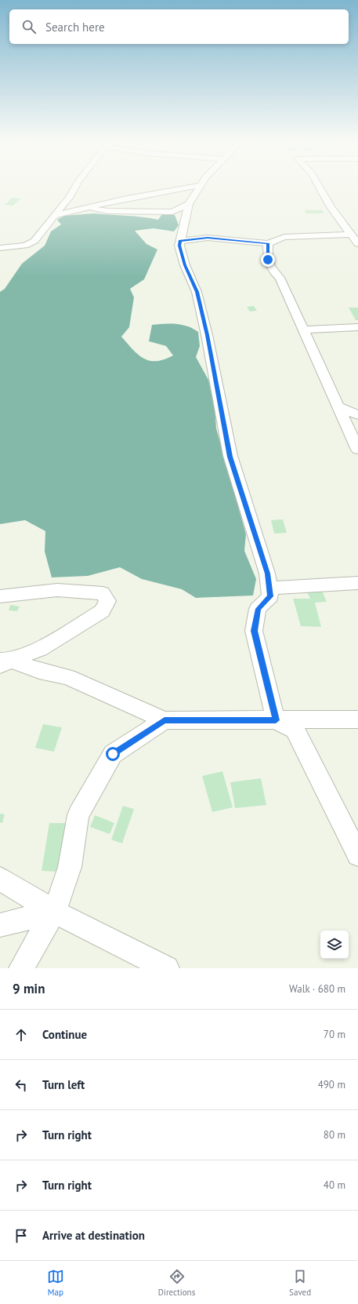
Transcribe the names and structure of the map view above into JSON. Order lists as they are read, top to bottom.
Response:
{
  "page": {
    "search": "Search here",
    "heading": ["9 min", "Walk · 680 m"],
    "list": [
      ["Continue", "70 m"],
      ["Turn left", "490 m"],
      ["Turn right", "80 m"],
      ["Turn right", "40 m"],
      "Arrive at destination"
    ],
    "nav": ["Map", "Directions", "Saved"]
  }
}
